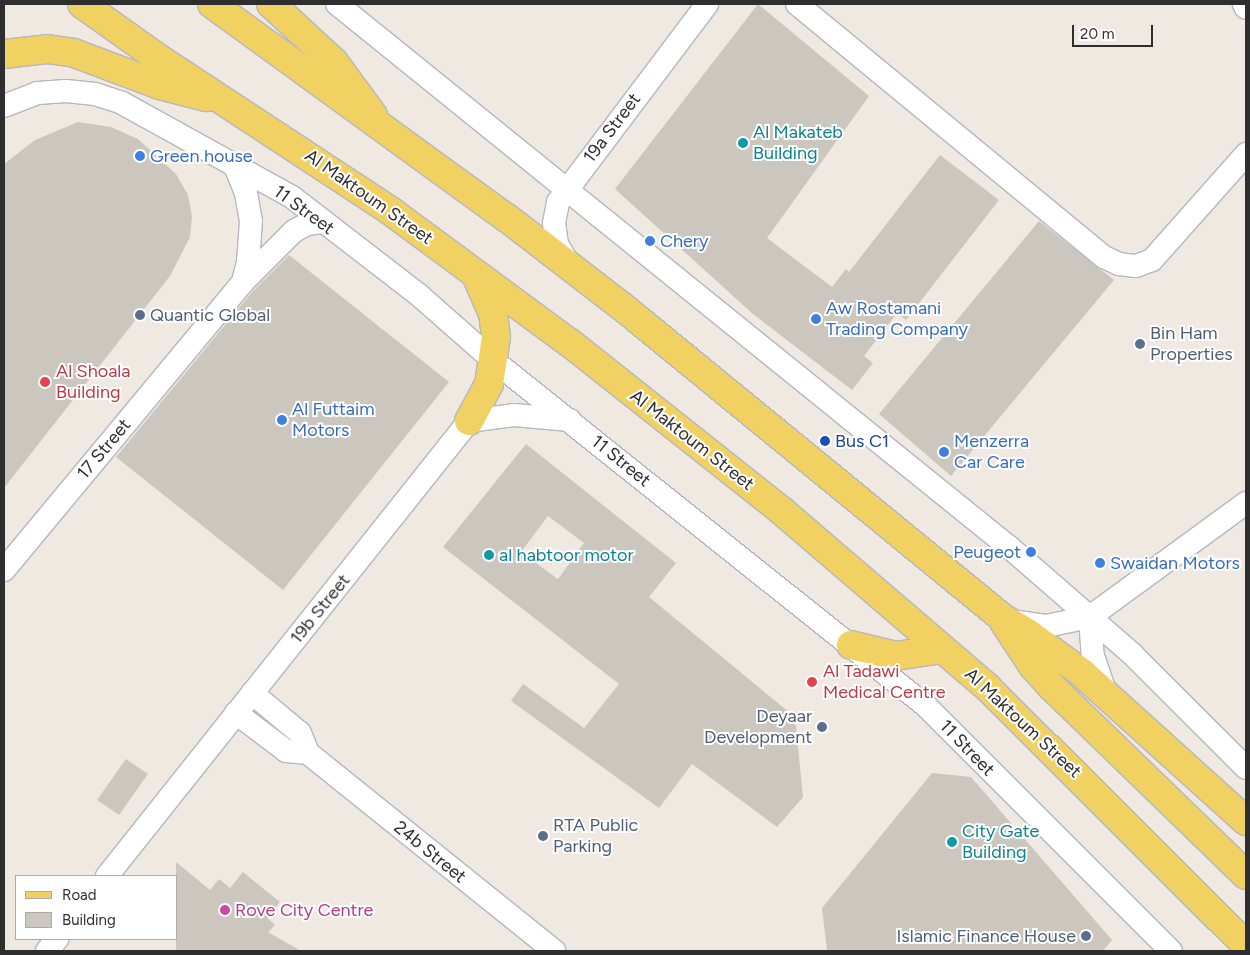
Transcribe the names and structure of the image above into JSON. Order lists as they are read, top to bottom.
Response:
{
  "streets": {
    "main road": ["Al Maktoum Street"],
    "street": [
      "19a Street",
      "11 Street",
      "17 Street",
      "19b Street",
      "24b Street"
    ]
  },
  "crossings": [
    ["11 Street", "17 Street"],
    ["19b Street", "24b Street"]
  ],
  "places": [
    "Al Makateb Building",
    "Green house",
    "Chery",
    "Quantic Global",
    "Aw Rostamani Trading Company",
    "Bin Ham Properties",
    "Al Shoala Building",
    "Al Futtaim Motors",
    "Bus C1",
    "Menzerra Car Care",
    "Peugeot",
    "al habtoor motor",
    "Swaidan Motors",
    "Al Tadawi Medical Centre",
    "Deyaar Development",
    "RTA Public Parking",
    "City Gate Building",
    "Rove City Centre",
    "Islamic Finance House"
  ],
  "legend": ["Road", "Building"],
  "scale_bar": "20 m"
}
